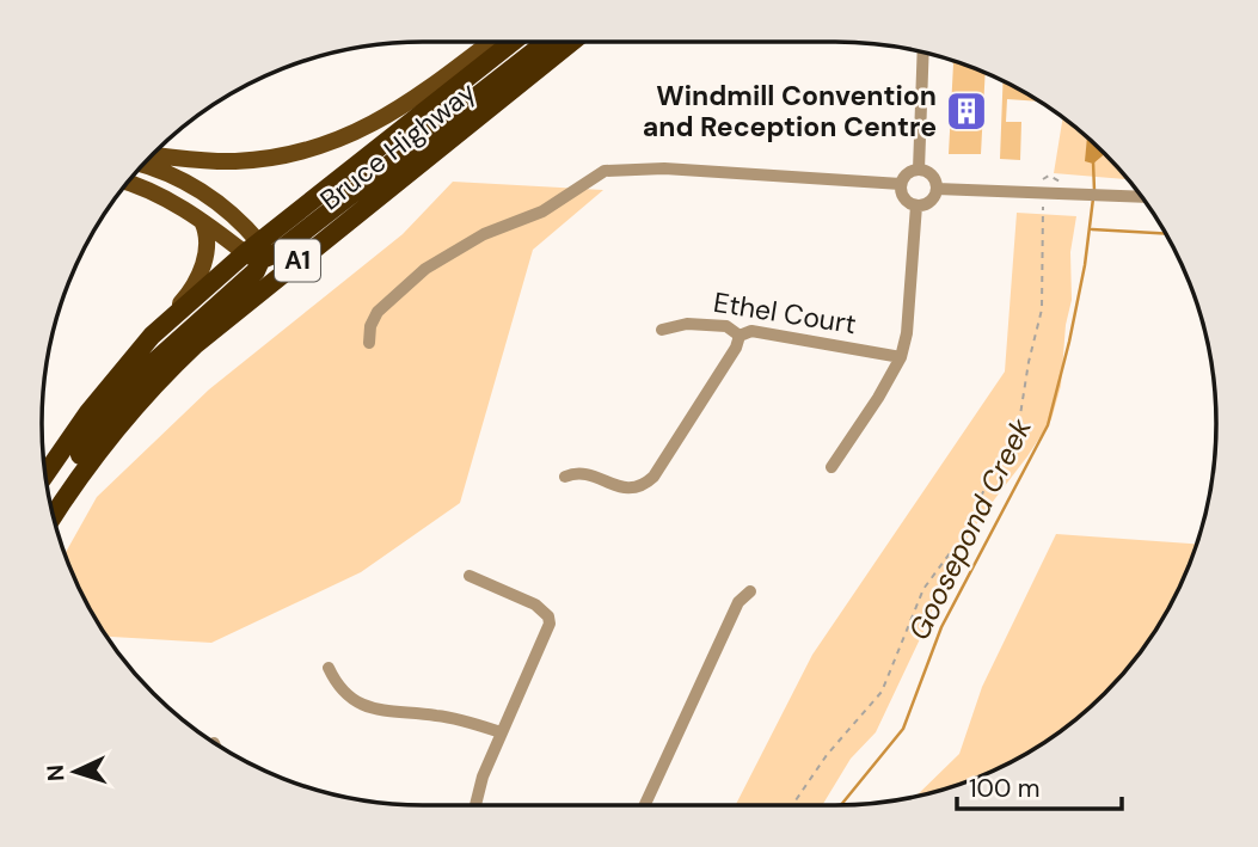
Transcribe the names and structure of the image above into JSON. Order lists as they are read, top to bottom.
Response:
{
  "streets": {
    "highway": ["Bruce Highway", "A1"],
    "street": ["Ethel Court"]
  },
  "water": ["Goosepond Creek"],
  "places": {
    "building": ["Windmill Convention and Reception Centre"]
  },
  "scale_bar": "100 m",
  "north": "left"
}
